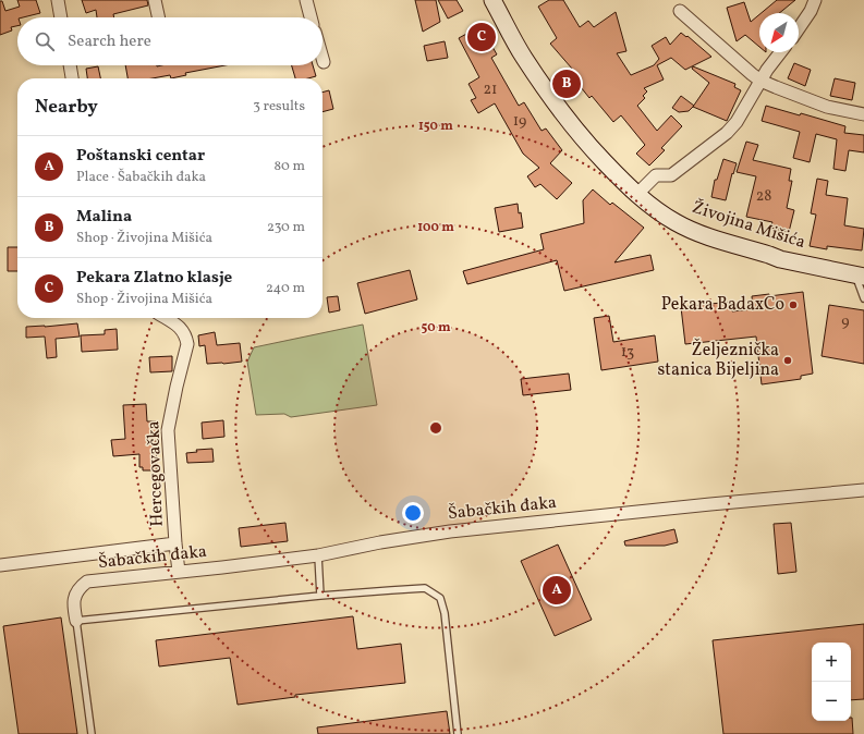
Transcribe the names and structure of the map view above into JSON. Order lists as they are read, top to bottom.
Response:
{
  "streets": {
    "main road": ["Živojina Mišića"],
    "street": ["Hercegovačka", "Šabačkih đaka"]
  },
  "crossings": [
    ["Hercegovačka", "Šabačkih đaka"]
  ],
  "places": ["Pekara BadaxCo", "Željeznička stanica Bijeljina"],
  "house_numbers": [
    "21",
    "19",
    "28",
    "9",
    "13"
  ],
  "north": "bottom left",
  "page": {
    "search": "Search here",
    "pins": ["C", "B", "A"],
    "heading": ["Nearby", "3 results"],
    "list": [
      {
        "mark": "A",
        "name": "Poštanski centar",
        "note": "Place · Šabačkih đaka",
        "value": "80 m"
      },
      {
        "mark": "B",
        "name": "Malina",
        "note": "Shop · Živojina Mišića",
        "value": "230 m"
      },
      {
        "mark": "C",
        "name": "Pekara Zlatno klasje",
        "note": "Shop · Živojina Mišića",
        "value": "240 m"
      }
    ],
    "map_buttons": ["+", "−"]
  },
  "rings": ["150 m", "100 m", "50 m"]
}
